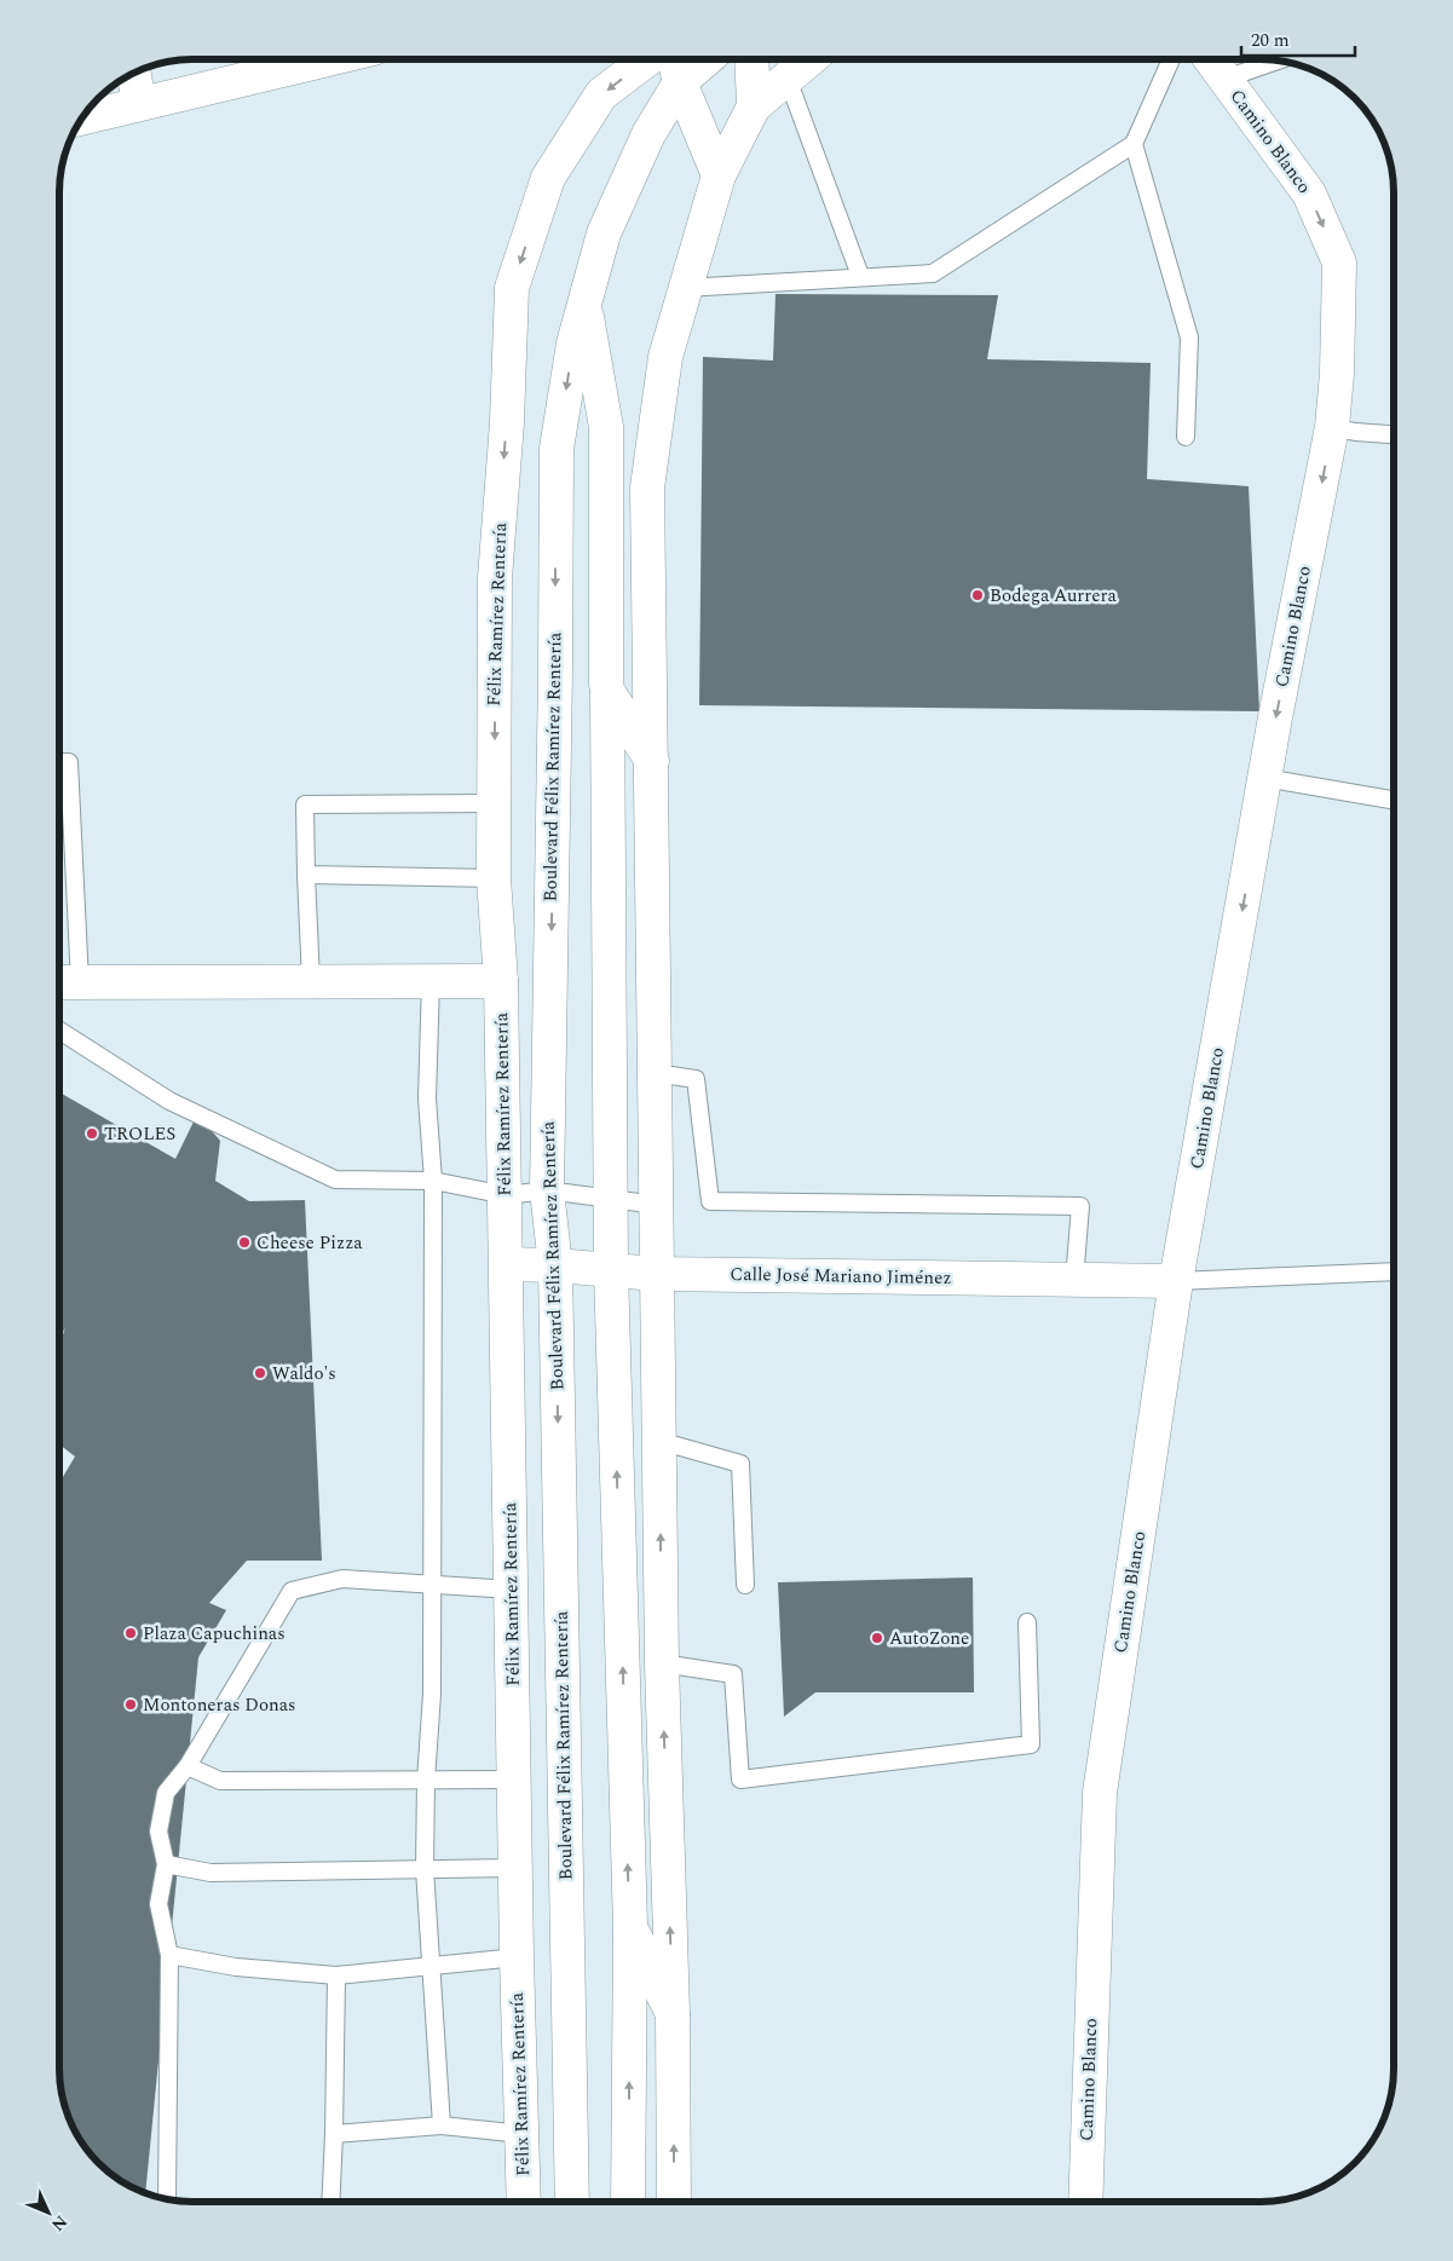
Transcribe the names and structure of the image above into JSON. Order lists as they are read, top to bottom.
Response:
{
  "streets": {
    "main road": [
      "Camino Blanco",
      "Félix Ramírez Rentería",
      "Boulevard Félix Ramírez Rentería",
      "Calle José Mariano Jiménez"
    ]
  },
  "crossings": [
    ["Camino Blanco", "Calle José Mariano Jiménez"],
    ["Félix Ramírez Rentería", "Calle José Mariano Jiménez"],
    ["Boulevard Félix Ramírez Rentería", "Calle José Mariano Jiménez"]
  ],
  "one_way": ["Camino Blanco"],
  "places": [
    "Bodega Aurrera",
    "TROLES",
    "Cheese Pizza",
    "Waldo's",
    "Plaza Capuchinas",
    "AutoZone",
    "Montoneras Donas"
  ],
  "scale_bar": "20 m",
  "north": "bottom right"
}
